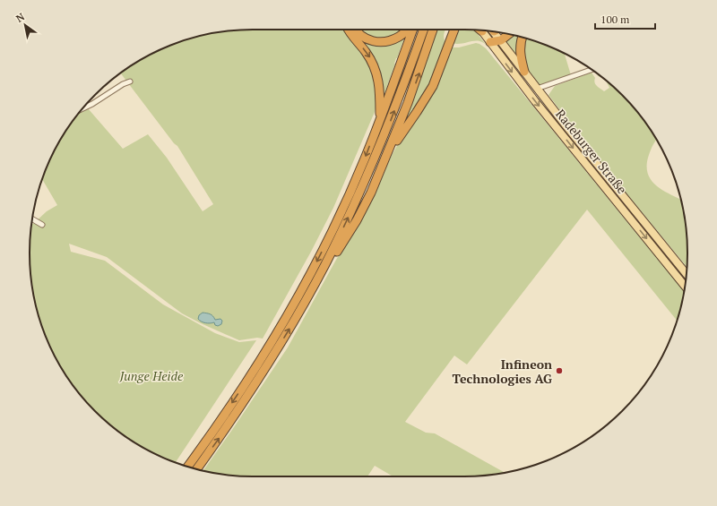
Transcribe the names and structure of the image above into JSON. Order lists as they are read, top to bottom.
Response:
{
  "streets": {
    "main road": ["Radeburger Straße"]
  },
  "parks": ["Junge Heide"],
  "places": ["Infineon Technologies AG"],
  "scale_bar": "100 m",
  "north": "top left"
}
